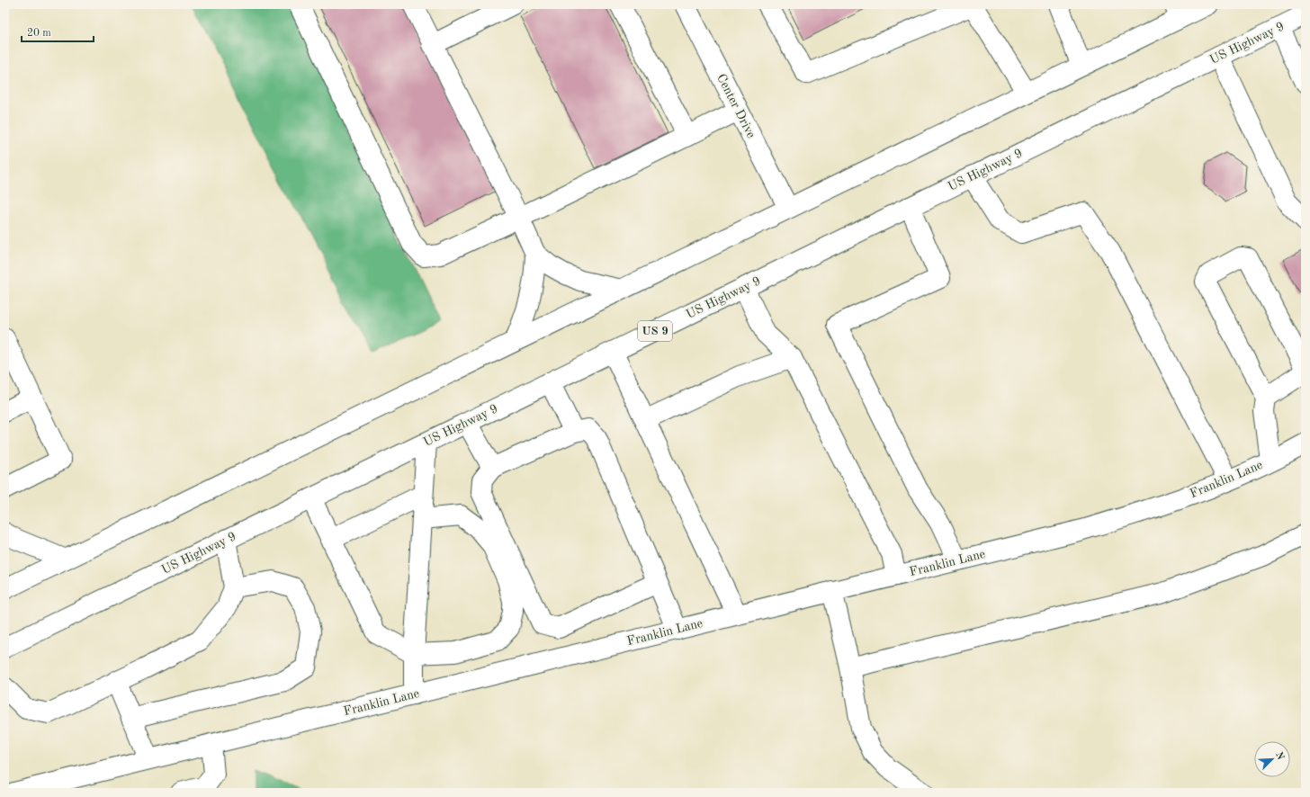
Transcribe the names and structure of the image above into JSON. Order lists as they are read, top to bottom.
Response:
{
  "streets": {
    "main road": [
      "US Highway 9",
      "Center Drive",
      "US 9",
      "Franklin Lane"
    ]
  },
  "scale_bar": "20 m",
  "north": "top right"
}
